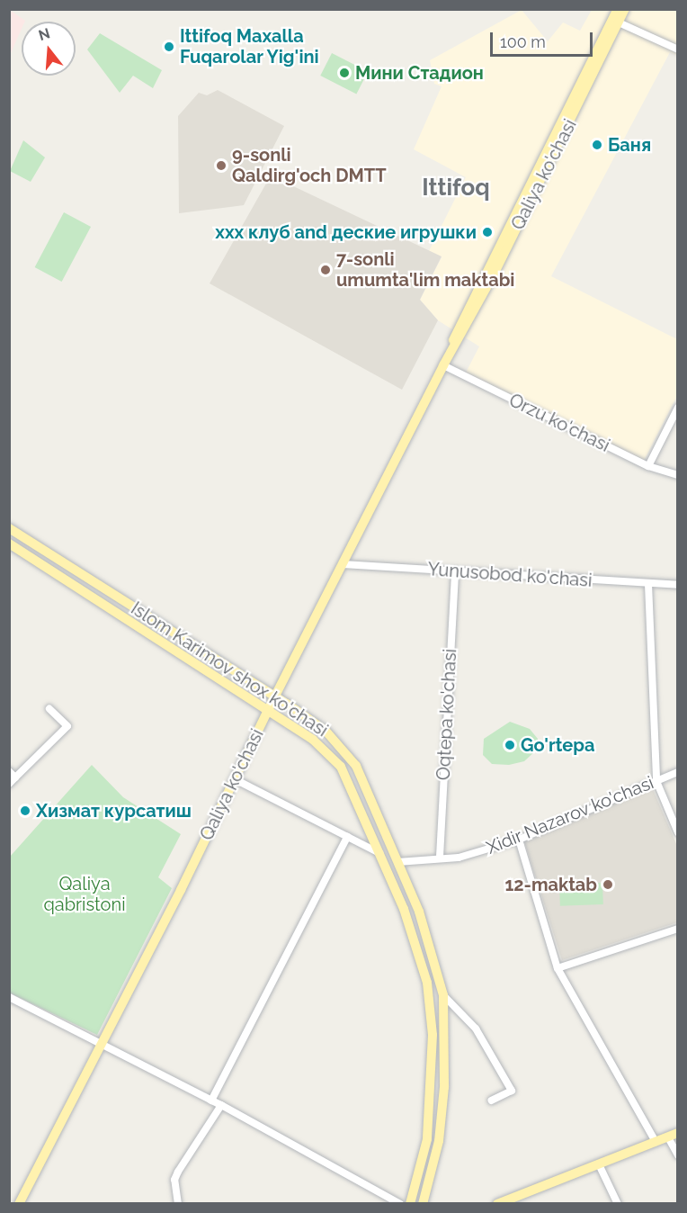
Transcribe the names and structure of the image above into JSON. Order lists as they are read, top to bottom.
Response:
{
  "streets": {
    "main road": ["Qaliya ko'chasi", "Islom Karimov shox ko'chasi"],
    "street": [
      "Orzu ko'chasi",
      "Yunusobod ko'chasi",
      "Oqtepa ko'chasi",
      "Xidir Nazarov ko'chasi"
    ]
  },
  "crossings": [
    ["Qaliya ko'chasi", "Orzu ko'chasi"],
    ["Qaliya ko'chasi", "Yunusobod ko'chasi"],
    ["Qaliya ko'chasi", "Islom Karimov shox ko'chasi"],
    ["Yunusobod ko'chasi", "Oqtepa ko'chasi"],
    ["Islom Karimov shox ko'chasi", "Xidir Nazarov ko'chasi"],
    ["Oqtepa ko'chasi", "Xidir Nazarov ko'chasi"]
  ],
  "districts": ["Ittifoq"],
  "parks": ["Qaliya qabristoni"],
  "places": [
    "Ittifoq Maxalla Fuqarolar Yig'ini",
    "Мини Стадион",
    "Баня",
    "9-sonli Qaldirg'och DMTT",
    "ххх клуб and деские игрушки",
    "7-sonli umumta'lim maktabi",
    "Go'rtepa",
    "Хизмат курсатиш",
    "12-maktab"
  ],
  "scale_bar": "100 m",
  "north": "top"
}
